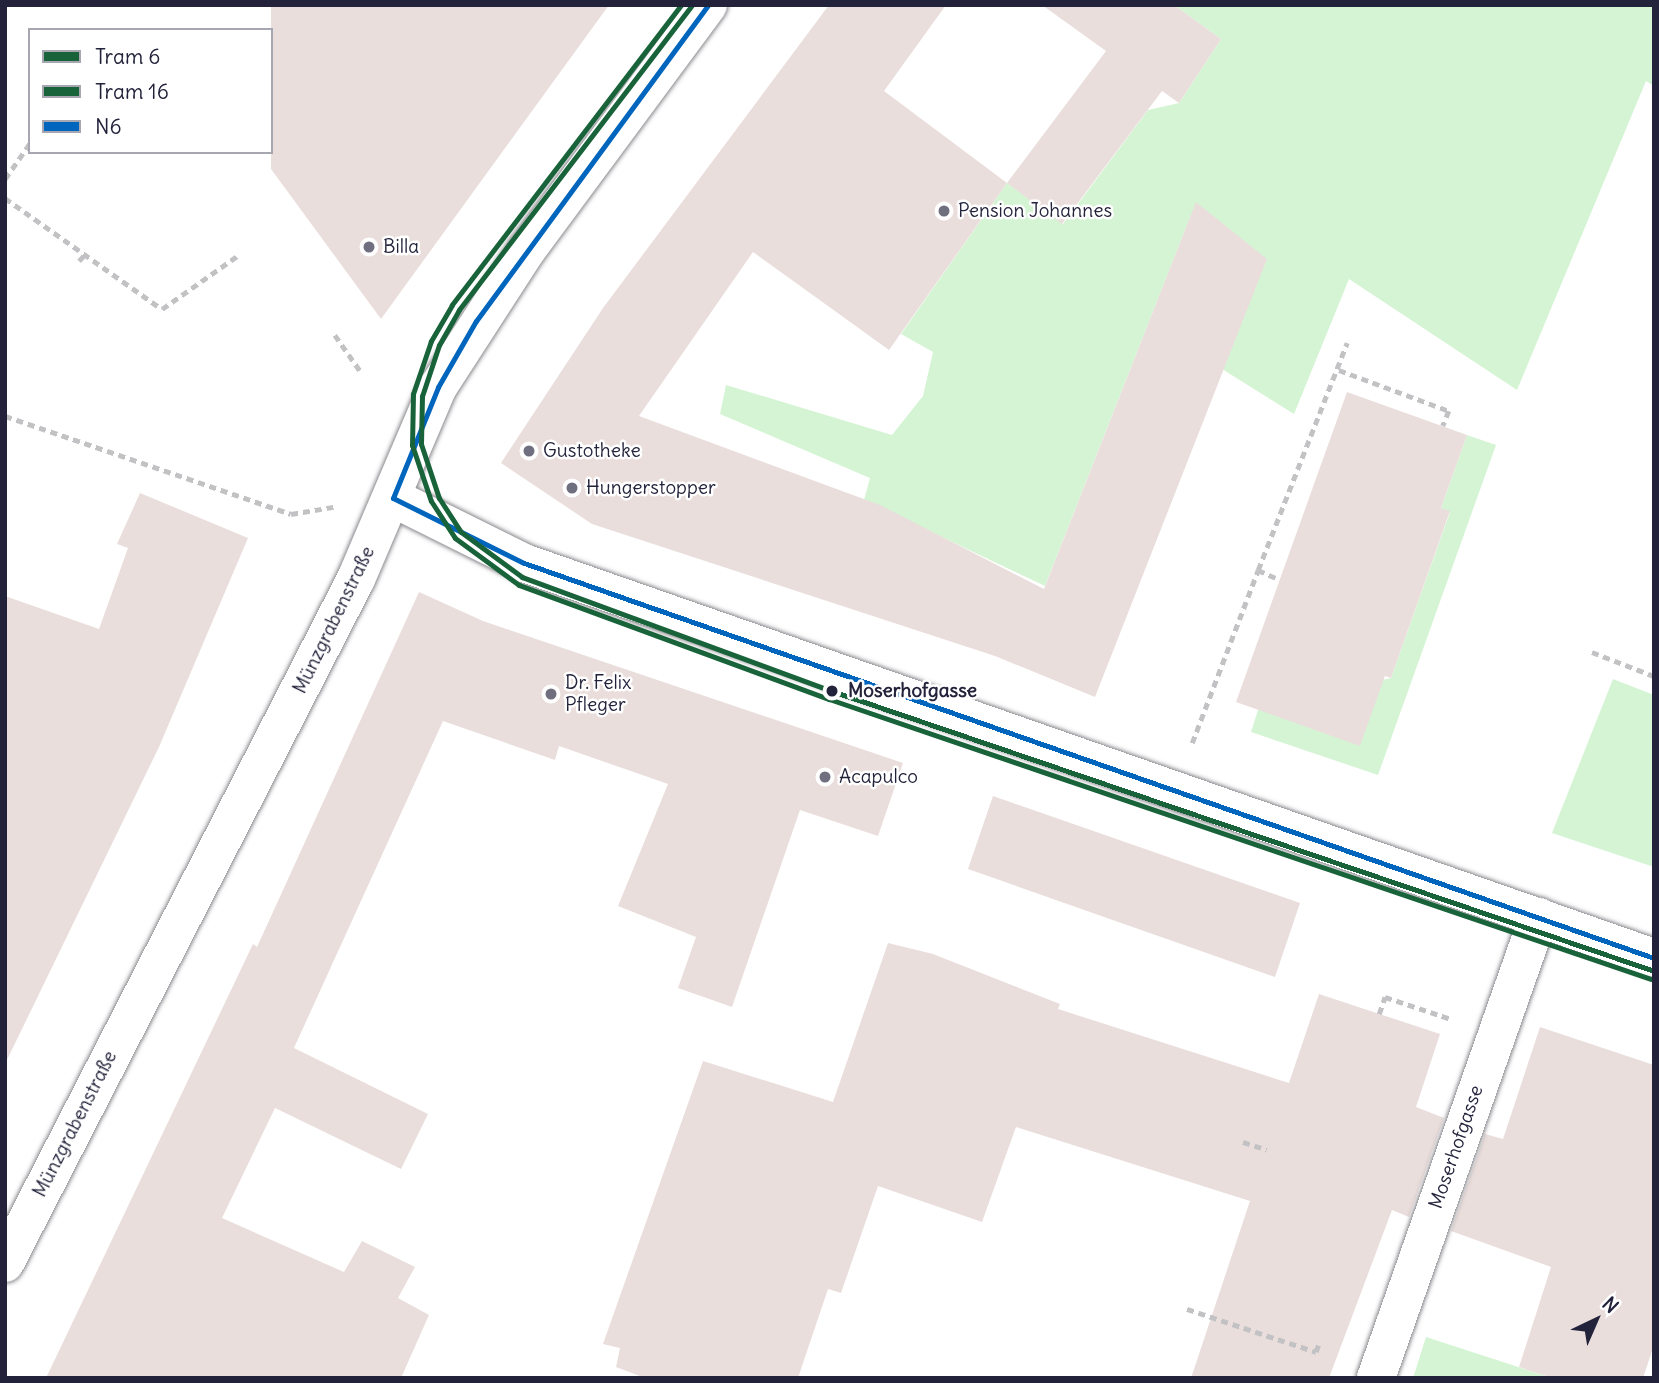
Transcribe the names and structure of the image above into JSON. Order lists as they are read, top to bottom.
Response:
{
  "streets": {
    "street": ["Münzgrabenstraße", "Moserhofgasse"]
  },
  "places": [
    "Pension Johannes",
    "Billa",
    "Gustotheke",
    "Hungerstopper",
    "Moserhofgasse",
    "Dr. Felix Pfleger",
    "Acapulco"
  ],
  "lines": ["tram line 6", "tram line 16", "transit line N6"],
  "legend": ["Tram 6", "Tram 16", "N6"],
  "north": "top right"
}
